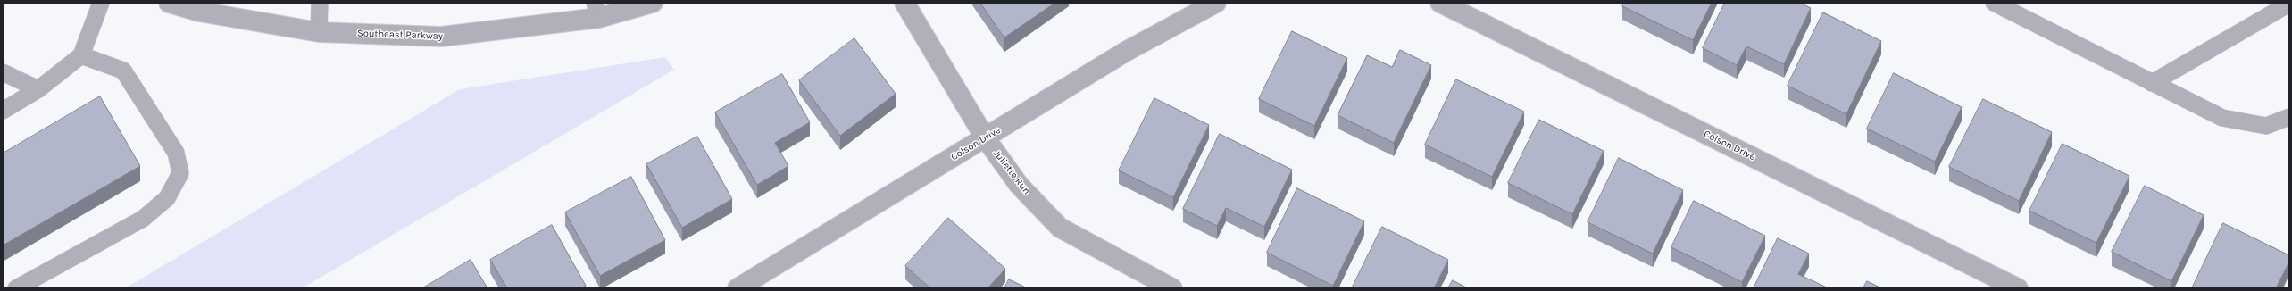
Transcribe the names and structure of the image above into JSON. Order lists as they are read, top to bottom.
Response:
{
  "streets": {
    "street": ["Southeast Parkway", "Colson Drive", "Juliette Run"]
  },
  "crossings": [
    ["Colson Drive", "Juliette Run"]
  ]
}
